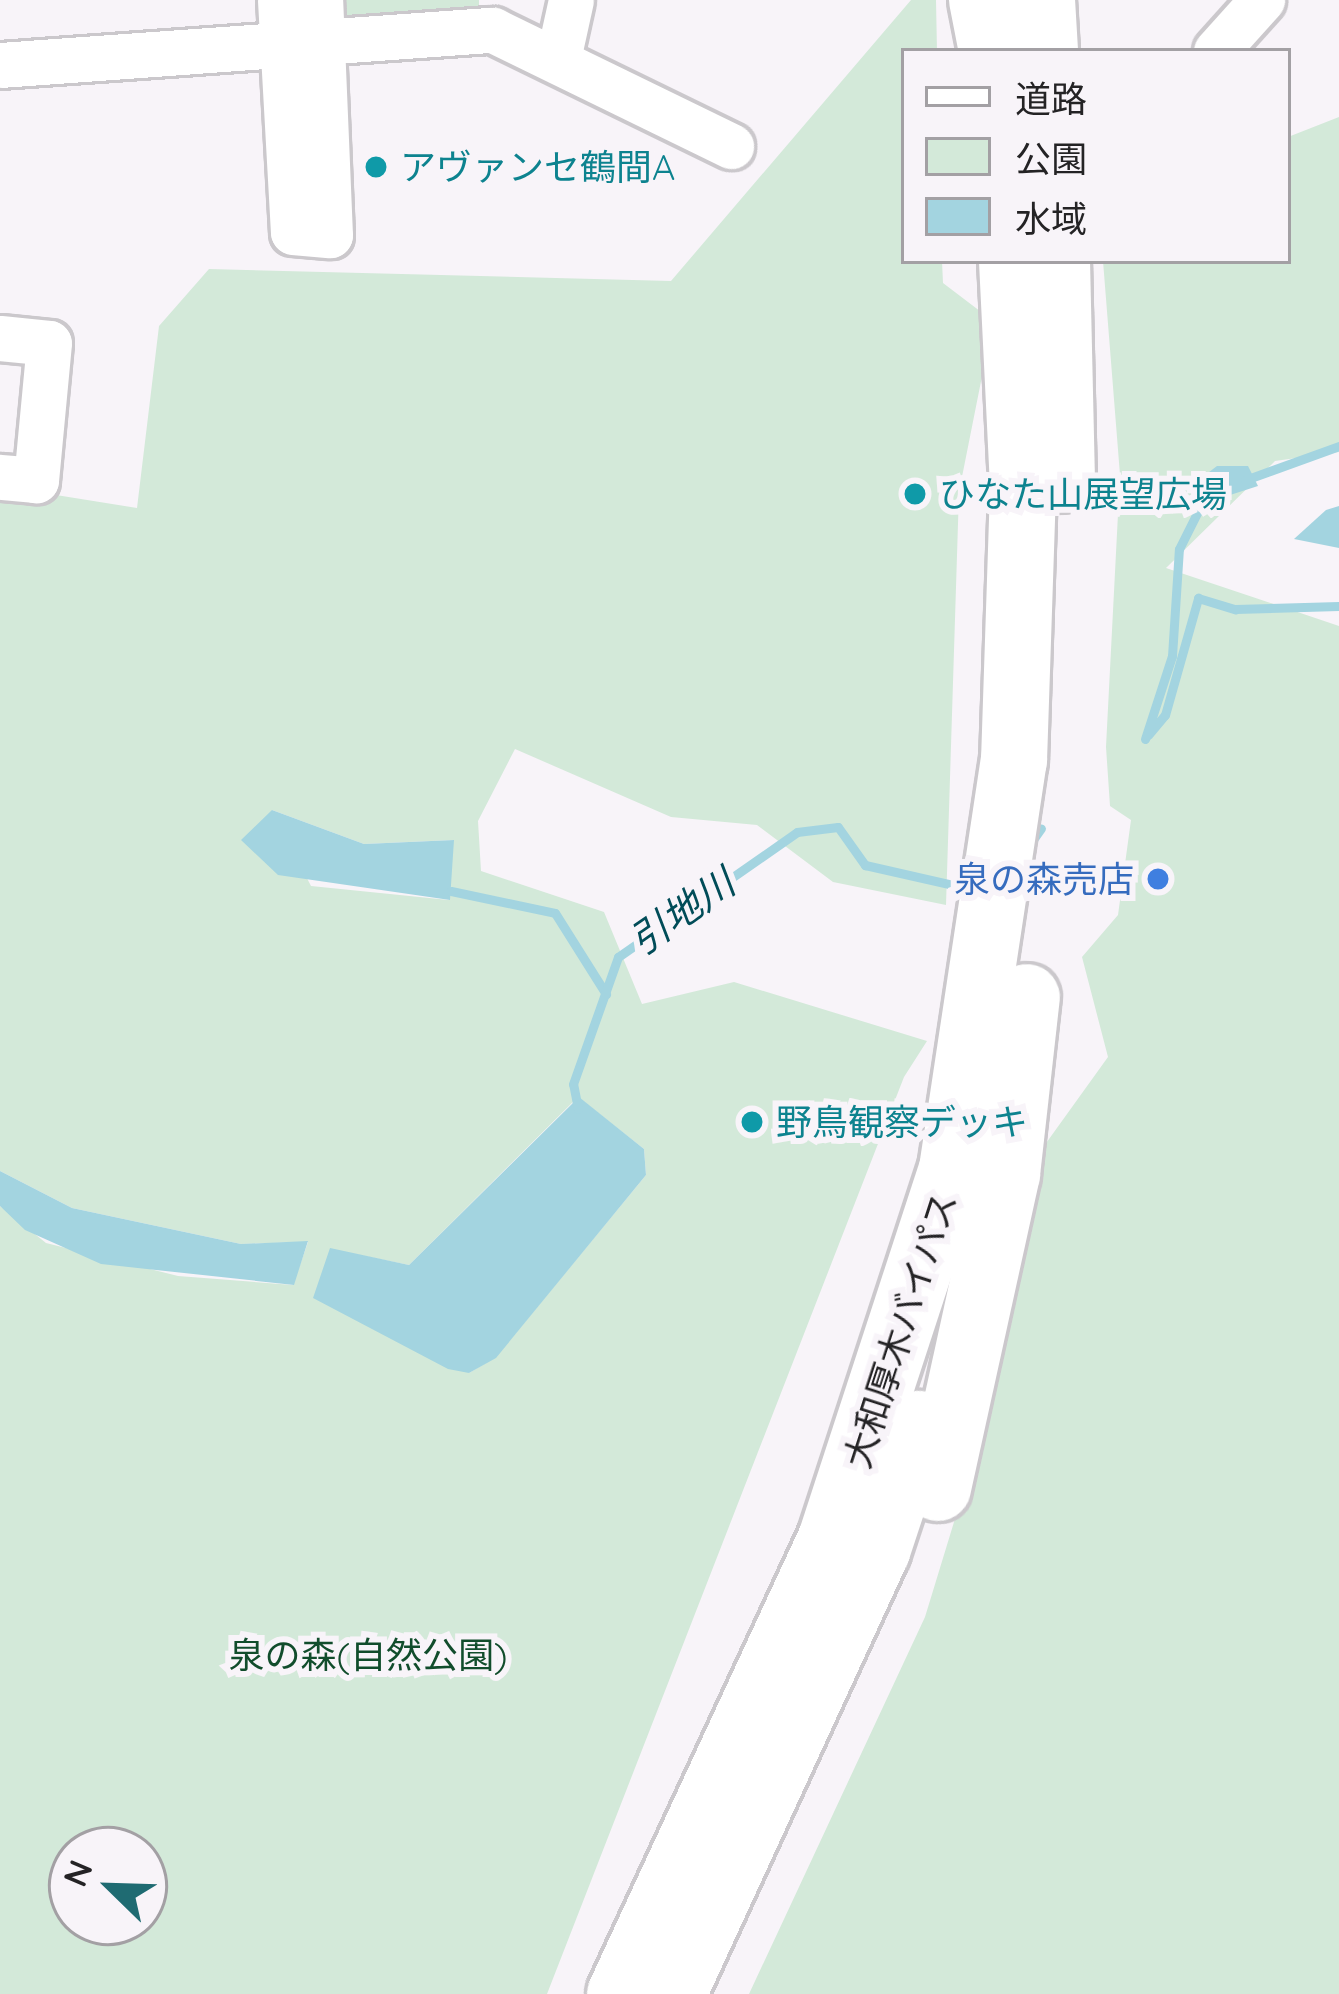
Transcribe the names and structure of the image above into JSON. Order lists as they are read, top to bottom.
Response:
{
  "streets": {
    "highway": ["大和厚木バイパス"]
  },
  "water": ["引地川"],
  "parks": ["泉の森(自然公園)"],
  "places": [
    "アヴァンセ鶴間A",
    "ひなた山展望広場",
    "泉の森売店",
    "野鳥観察デッキ"
  ],
  "legend": ["道路", "公園", "水域"],
  "north": "top left"
}
